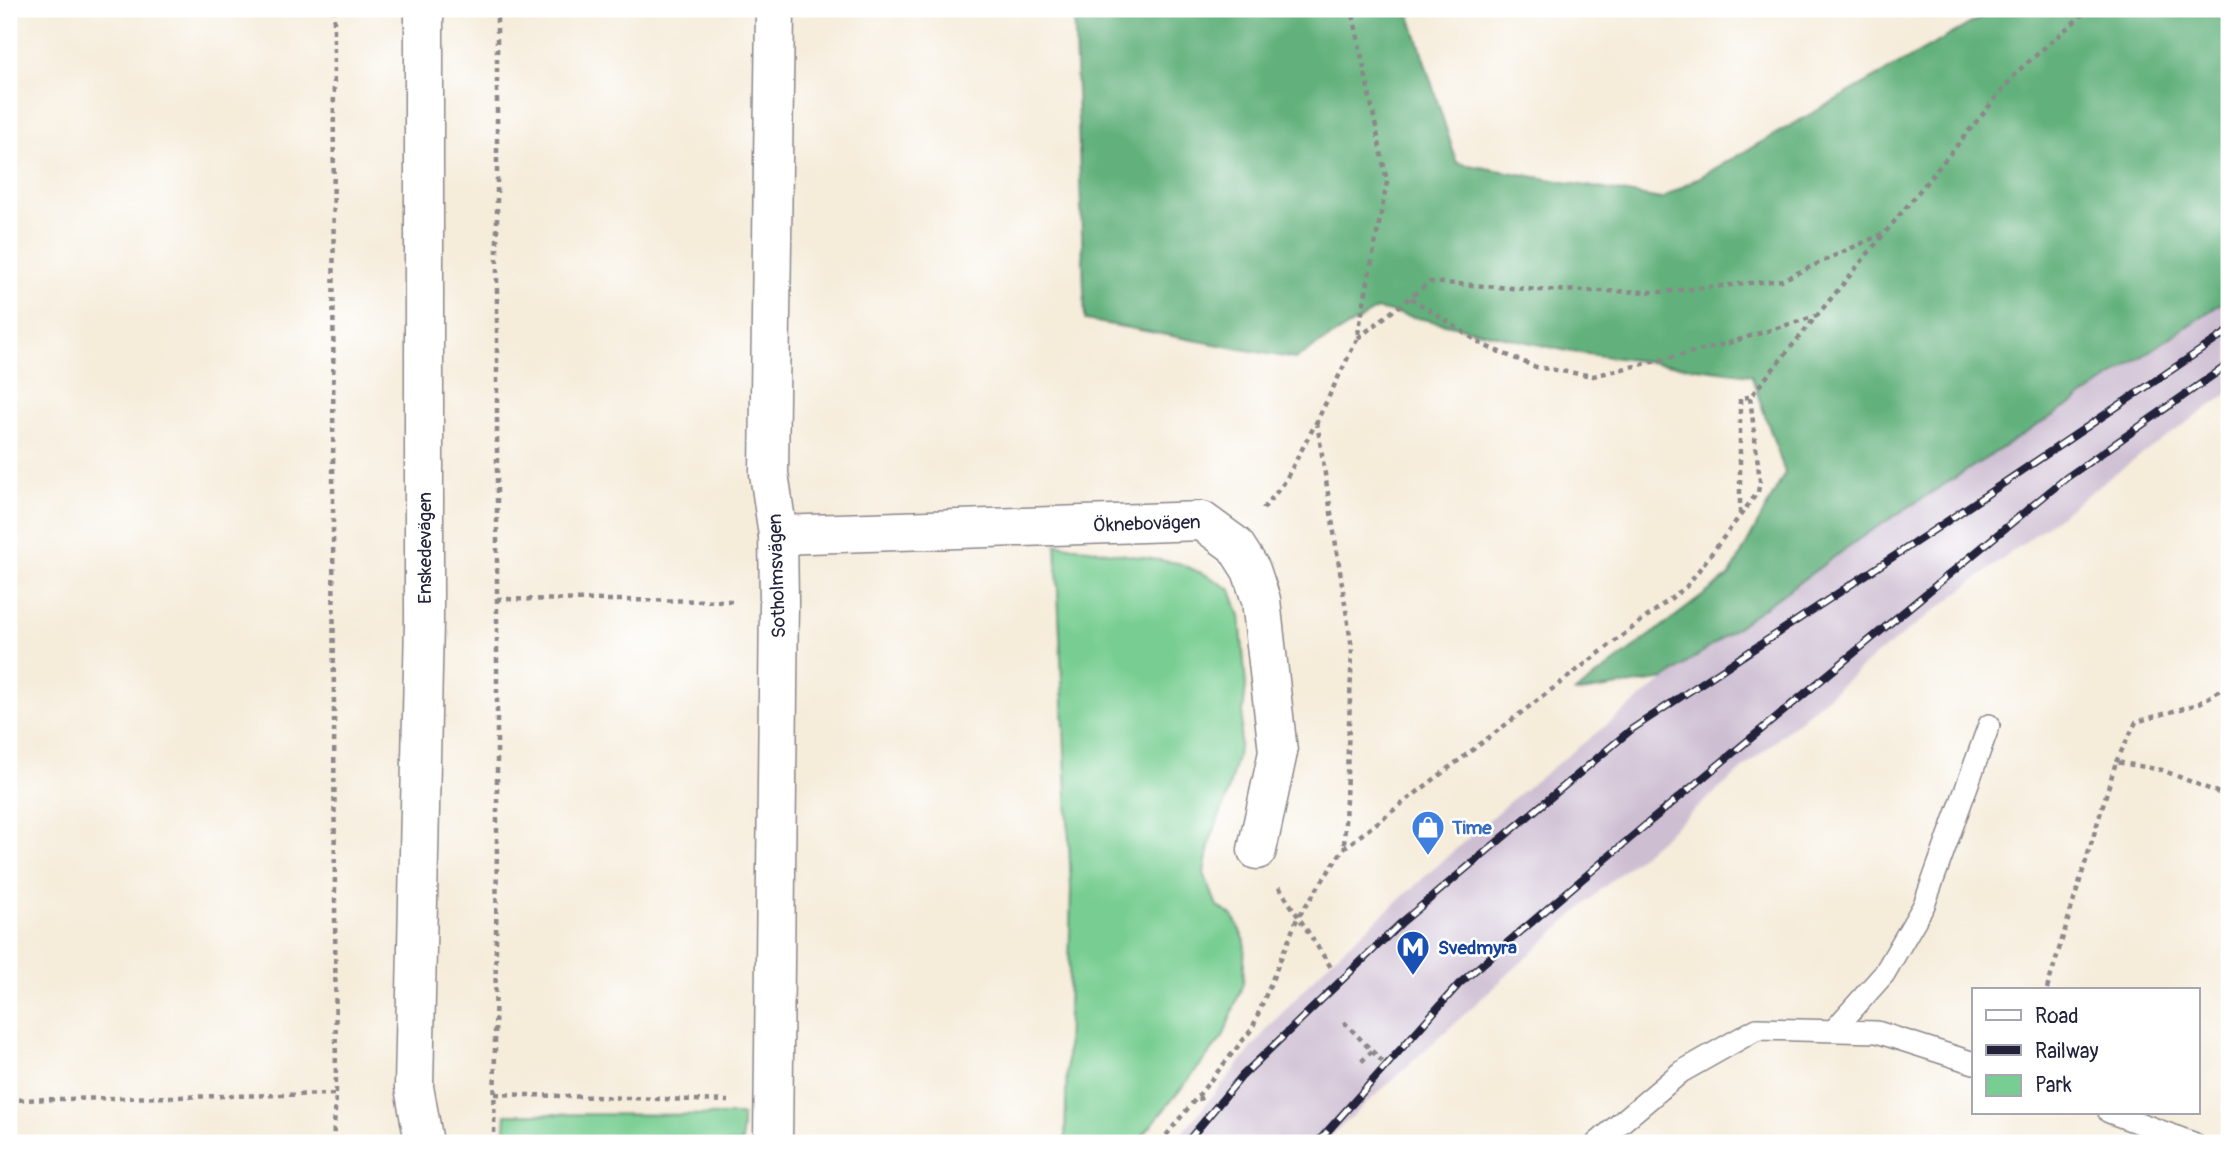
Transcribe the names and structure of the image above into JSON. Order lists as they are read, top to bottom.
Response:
{
  "streets": {
    "street": ["Öknebovägen", "Enskedevägen", "Sotholmsvägen"]
  },
  "crossings": [
    ["Öknebovägen", "Sotholmsvägen"]
  ],
  "places": {
    "shop": ["Time"],
    "metro station": ["Svedmyra"]
  },
  "legend": ["Road", "Railway", "Park"]
}
